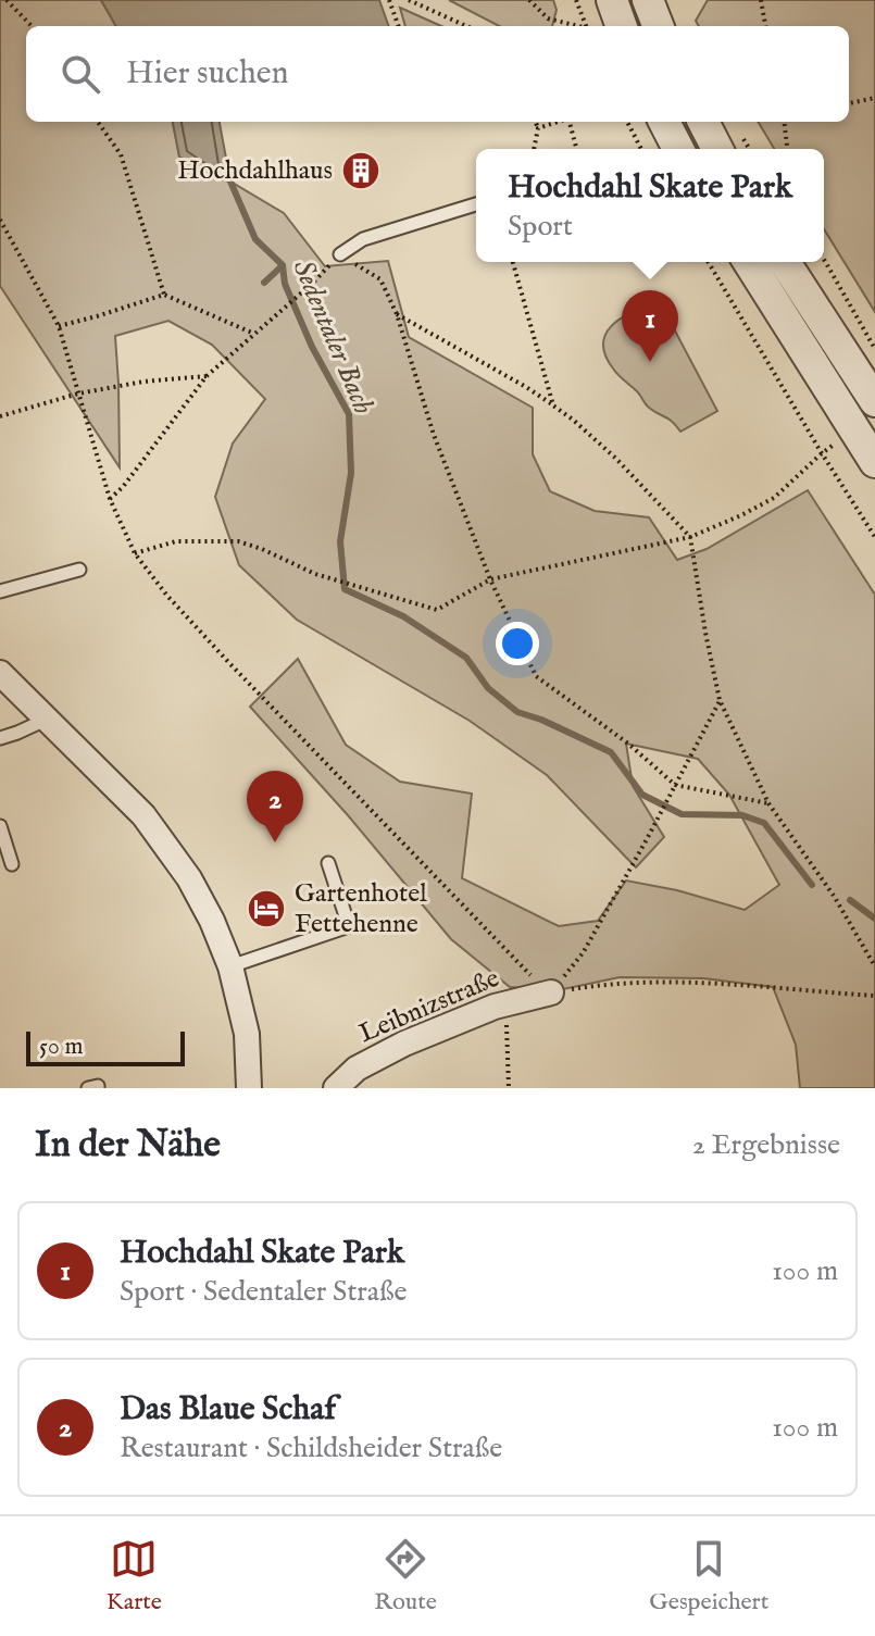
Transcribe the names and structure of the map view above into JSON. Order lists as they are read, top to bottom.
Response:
{
  "streets": {
    "street": ["Leibnizstraße"]
  },
  "water": ["Sedentaler Bach"],
  "places": {
    "building": ["Hochdahlhaus"],
    "hotel": ["Gartenhotel Fettehenne"]
  },
  "scale_bar": "50 m",
  "page": {
    "search": "Hier suchen",
    "popup": ["Hochdahl Skate Park", "Sport"],
    "pins": ["1", "2"],
    "scale": "50 m",
    "heading": ["In der Nähe", "2 Ergebnisse"],
    "list": [
      {
        "mark": "1",
        "name": "Hochdahl Skate Park",
        "note": "Sport · Sedentaler Straße",
        "value": "100 m"
      },
      {
        "mark": "2",
        "name": "Das Blaue Schaf",
        "note": "Restaurant · Schildsheider Straße",
        "value": "100 m"
      }
    ],
    "nav": ["Karte", "Route", "Gespeichert"]
  }
}
